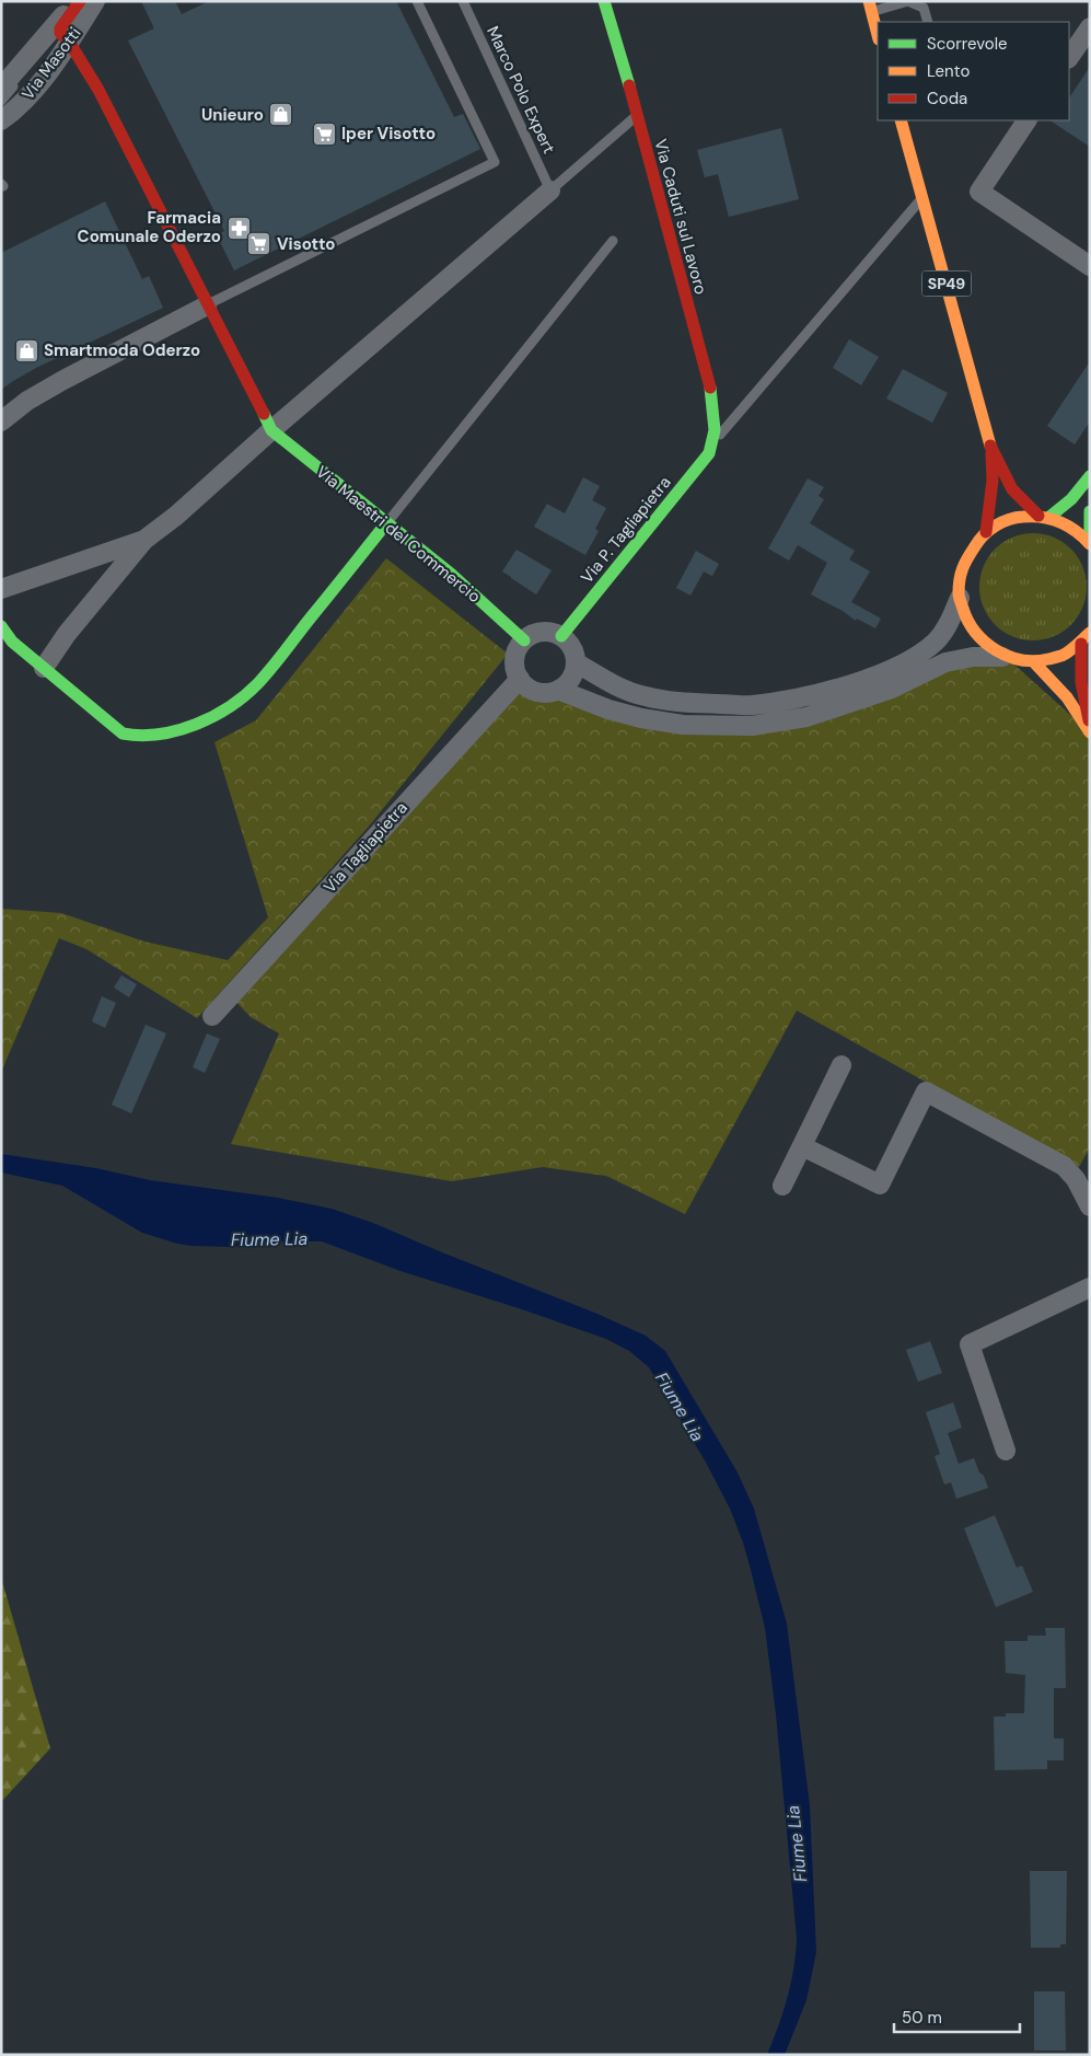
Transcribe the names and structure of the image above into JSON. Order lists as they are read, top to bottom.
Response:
{
  "streets": {
    "street": [
      "Via Masotti",
      "Via Caduti sul Lavoro",
      "SP49",
      "Via P. Tagliapietra",
      "Via Maestri del Commercio",
      "Via Tagliapietra"
    ],
    "lane": ["Marco Polo Expert"]
  },
  "crossings": [
    ["Via Caduti sul Lavoro", "Via P. Tagliapietra"],
    ["Via P. Tagliapietra", "Via Maestri del Commercio"],
    ["Via P. Tagliapietra", "Via Tagliapietra"],
    ["Via Maestri del Commercio", "Via Tagliapietra"]
  ],
  "water": ["Fiume Lia"],
  "places": {
    "shop": ["Unieuro", "Smartmoda Oderzo"],
    "supermarket": ["Iper Visotto", "Visotto"],
    "pharmacy": ["Farmacia Comunale Oderzo"]
  },
  "legend": ["Scorrevole", "Lento", "Coda"],
  "scale_bar": "50 m"
}
